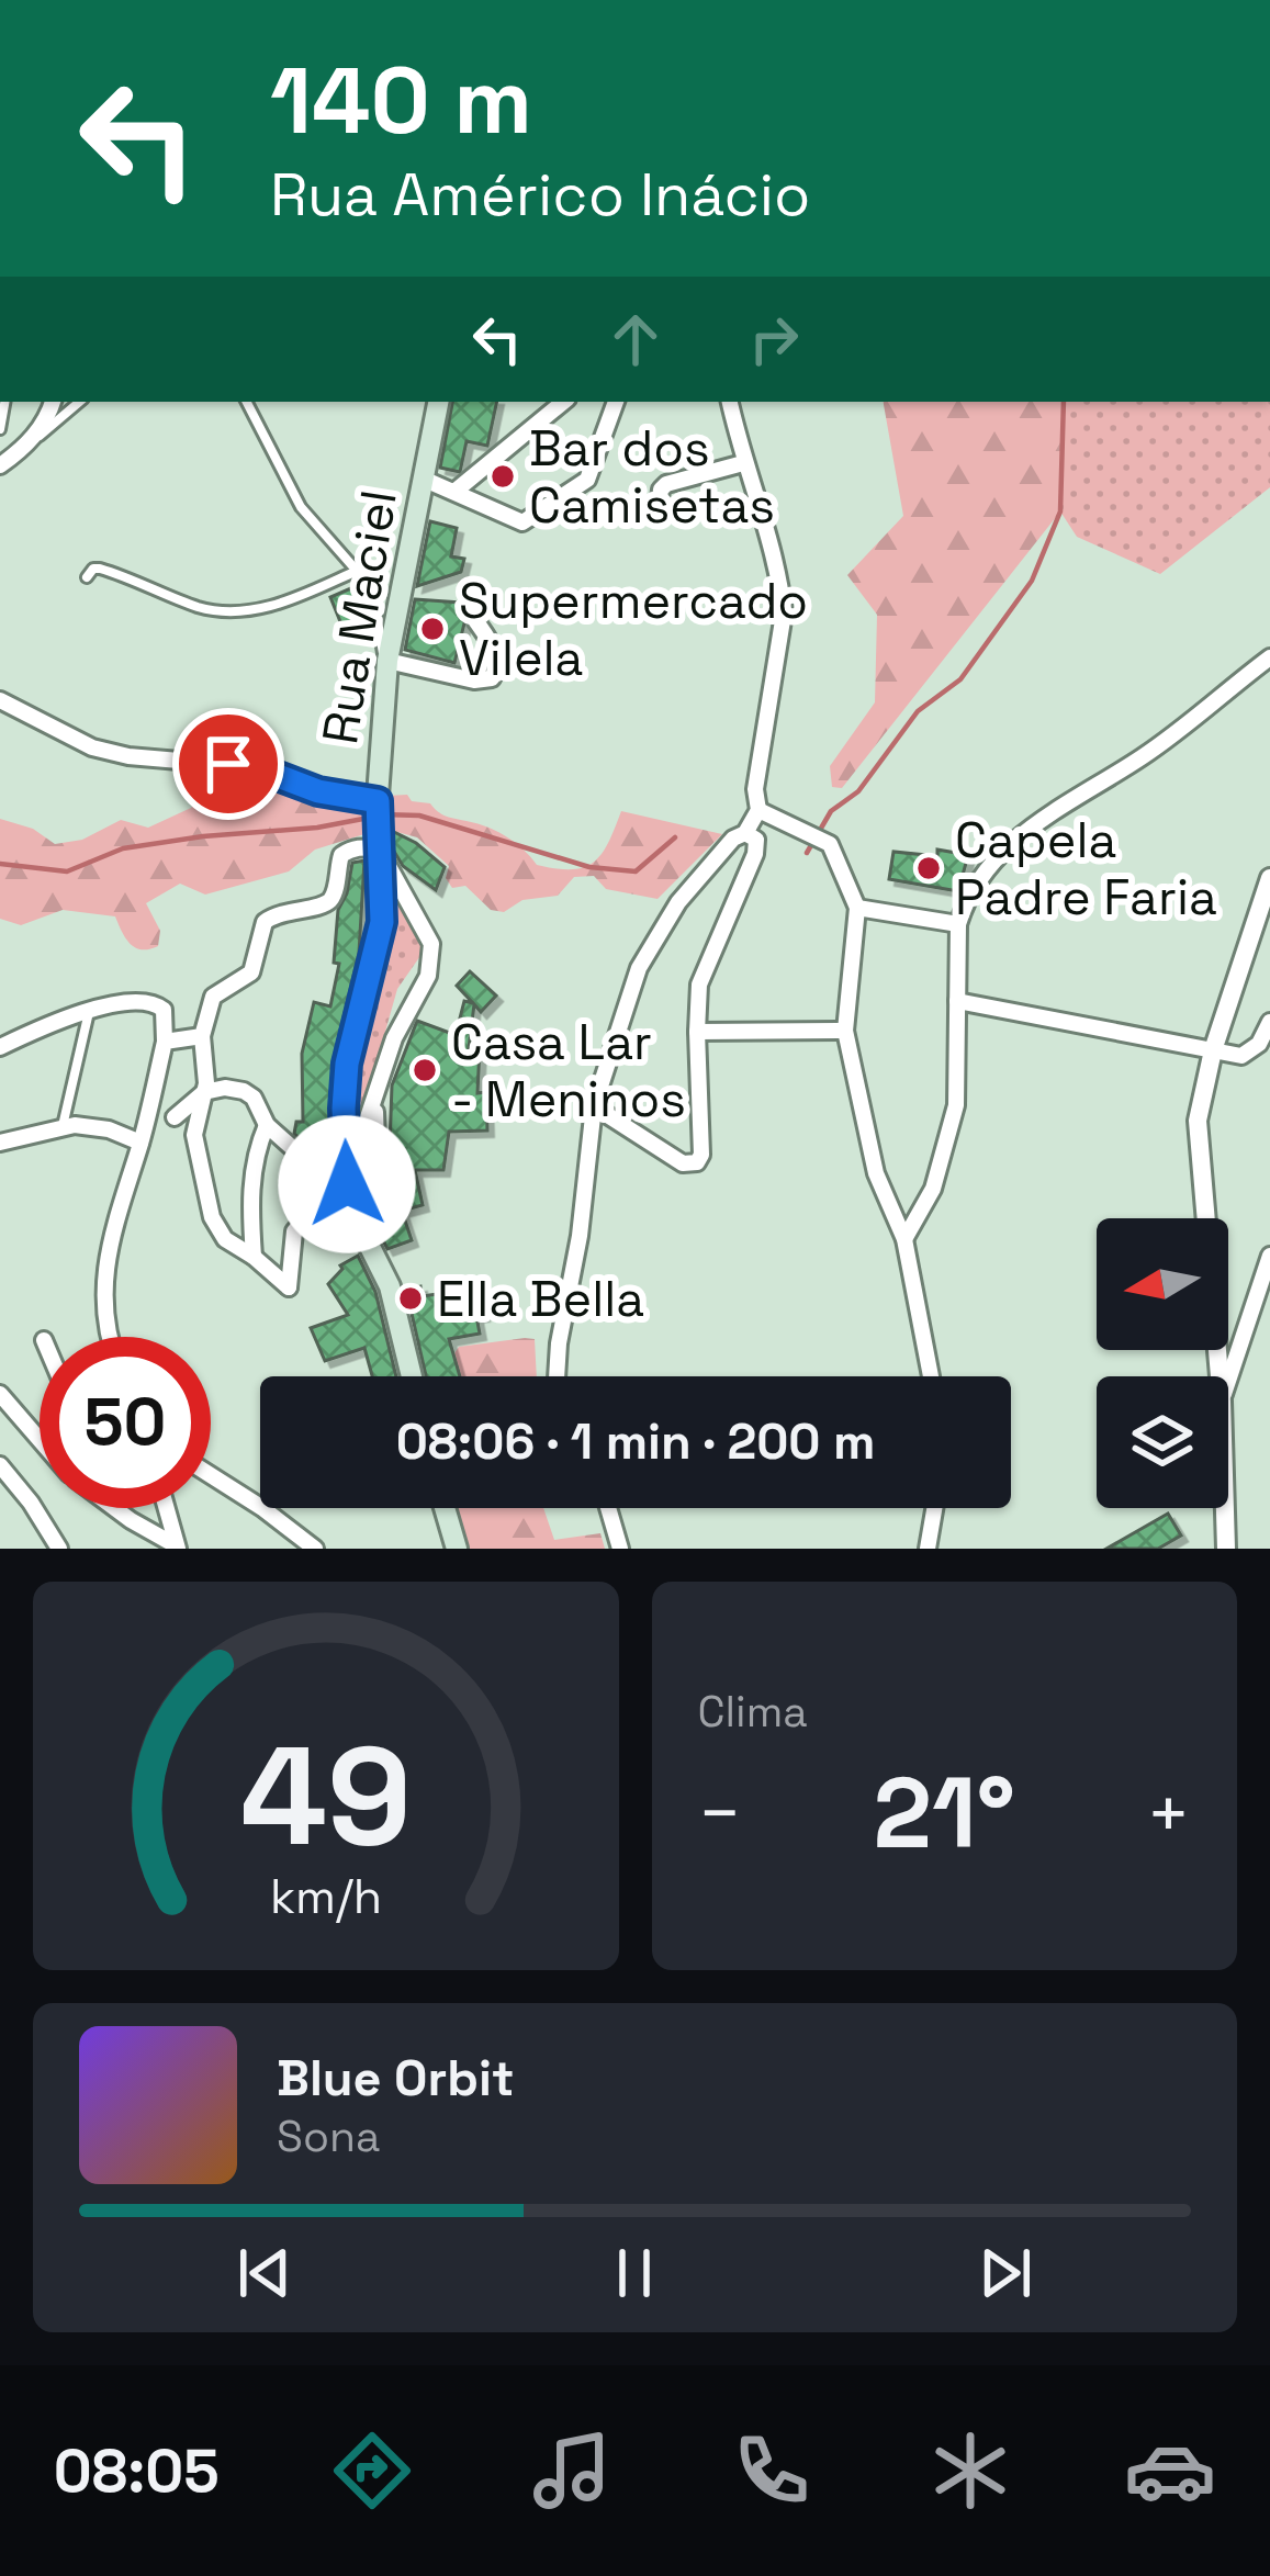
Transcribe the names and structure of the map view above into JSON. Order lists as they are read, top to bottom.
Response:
{
  "streets": {
    "main road": ["Rua Maciel"]
  },
  "places": [
    "Bar dos Camisetas",
    "Supermercado Vilela",
    "Capela Padre Faria",
    "Casa Lar - Meninos",
    "Ella Bella"
  ],
  "north": "left",
  "page": {
    "turn": ["140 m", "Rua Américo Inácio"],
    "limit": "50",
    "trip": "08:06 · 1 min · 200 m",
    "tile": "Clima",
    "heat": ["−", "21°", "+"],
    "song": ["Blue Orbit", "Sona"],
    "tabs": "08:05",
    "gauge": ["49", "km/h"]
  }
}
